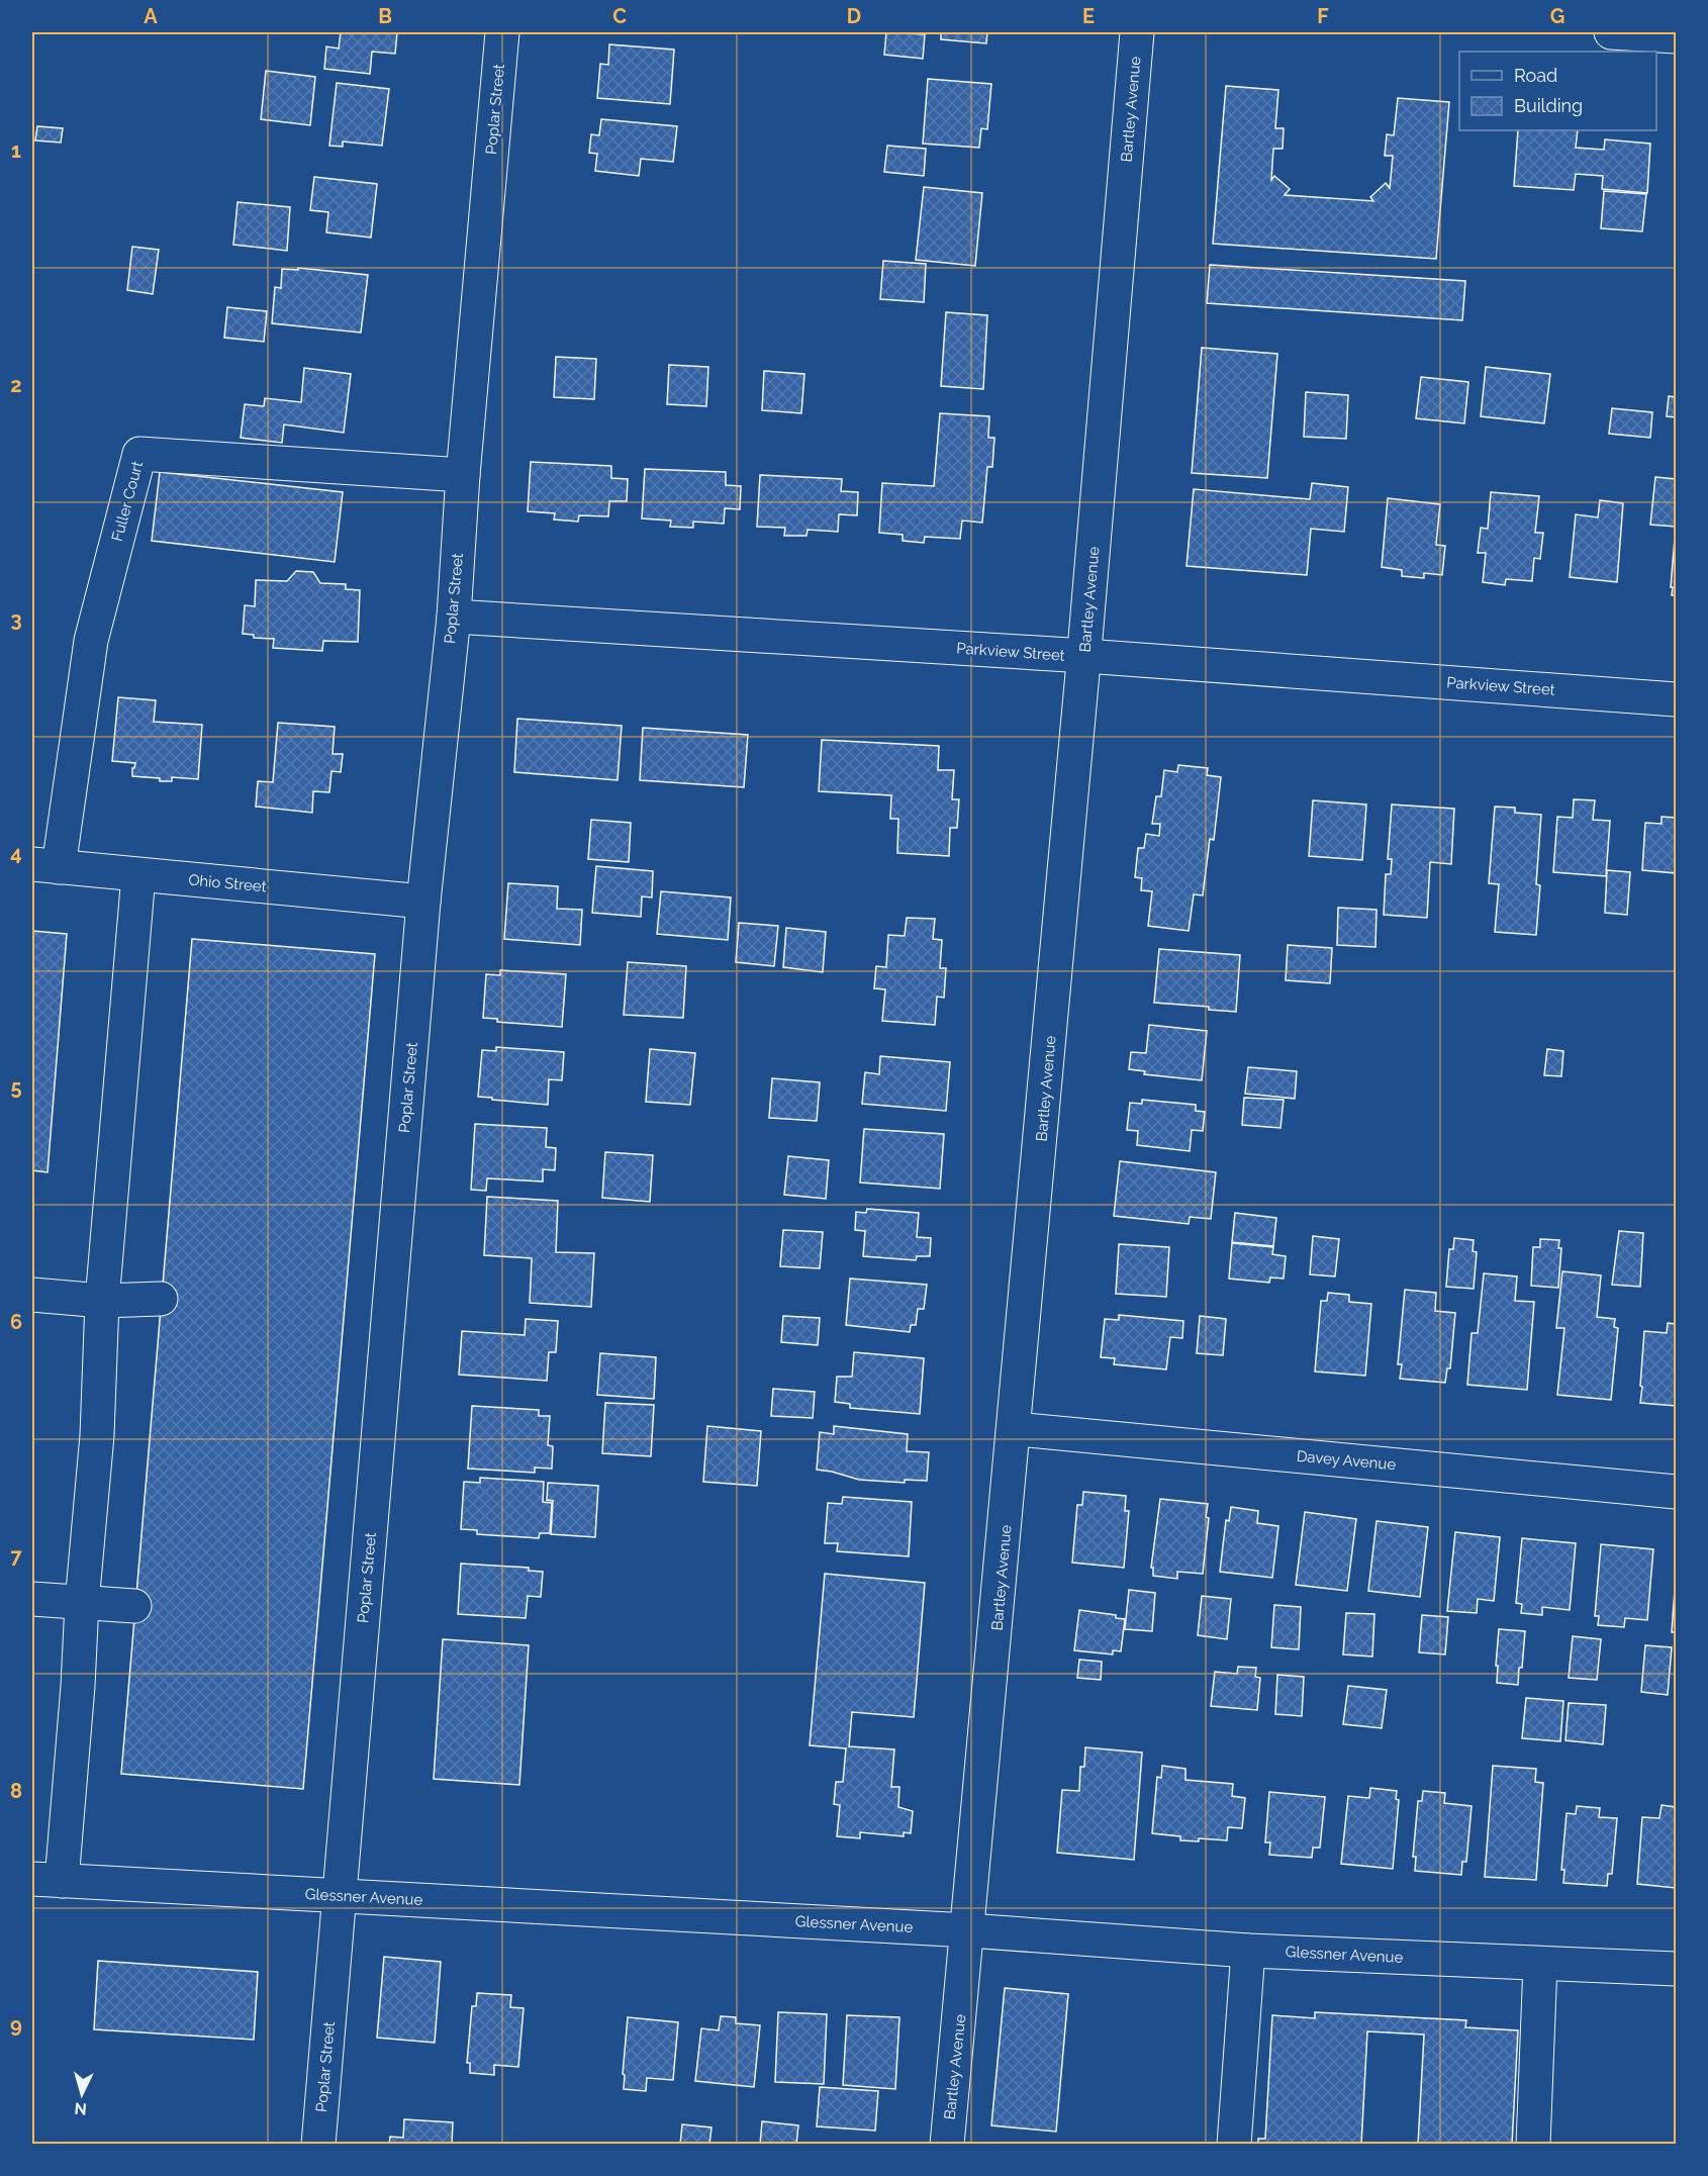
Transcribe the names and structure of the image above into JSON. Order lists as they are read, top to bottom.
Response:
{
  "streets": {
    "street": [
      "Poplar Street",
      "Bartley Avenue",
      "Fuller Court",
      "Parkview Street",
      "Ohio Street",
      "Davey Avenue",
      "Glessner Avenue"
    ]
  },
  "crossings": [
    ["Poplar Street", "Fuller Court"],
    ["Poplar Street", "Parkview Street"],
    ["Poplar Street", "Ohio Street"],
    ["Poplar Street", "Glessner Avenue"],
    ["Bartley Avenue", "Parkview Street"],
    ["Bartley Avenue", "Davey Avenue"],
    ["Bartley Avenue", "Glessner Avenue"],
    ["Fuller Court", "Ohio Street"]
  ],
  "legend": ["Road", "Building"],
  "north": "bottom",
  "grid": {
    "columns": [
      "A",
      "B",
      "C",
      "D",
      "E",
      "F",
      "G"
    ],
    "rows": [
      "1",
      "2",
      "3",
      "4",
      "5",
      "6",
      "7",
      "8",
      "9"
    ]
  }
}
